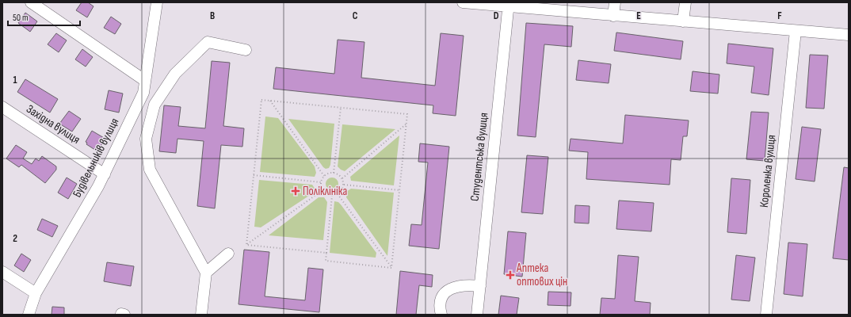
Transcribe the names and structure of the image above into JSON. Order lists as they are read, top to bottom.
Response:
{
  "streets": {
    "street": [
      "Західна вулиця",
      "Студентська вулиця",
      "Будівельників вулиця",
      "Короленка вулиця"
    ]
  },
  "crossings": [
    ["Західна вулиця", "Будівельників вулиця"]
  ],
  "places": {
    "health": ["Поліклініка", "Аптека оптових цін"]
  },
  "scale_bar": "50 m",
  "grid": {
    "columns": [
      "B",
      "C",
      "D",
      "E",
      "F"
    ],
    "rows": ["1", "2"]
  }
}
